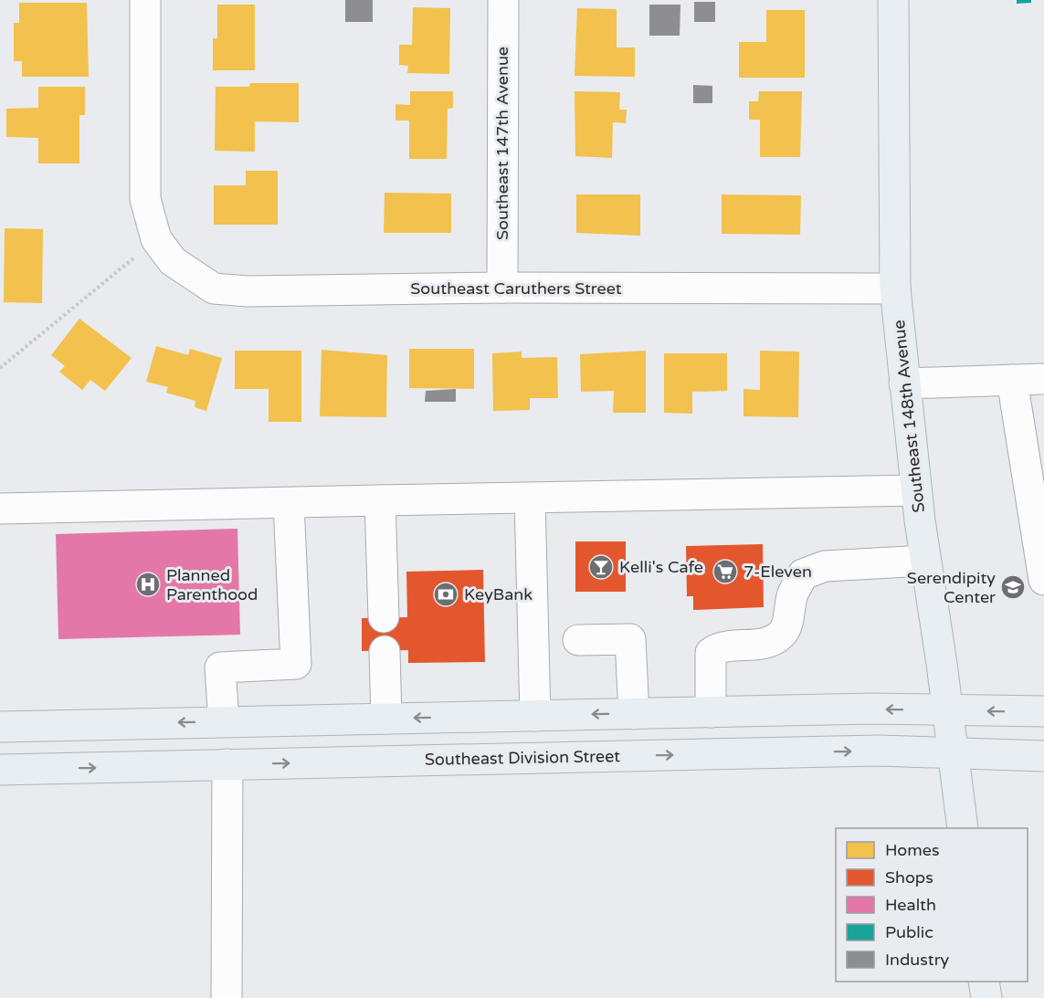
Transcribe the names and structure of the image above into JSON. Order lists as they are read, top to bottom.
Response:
{
  "streets": {
    "main road": ["Southeast 148th Avenue", "Southeast Division Street"],
    "street": ["Southeast 147th Avenue", "Southeast Caruthers Street"]
  },
  "crossings": [
    ["Southeast 147th Avenue", "Southeast Caruthers Street"],
    ["Southeast Caruthers Street", "Southeast 148th Avenue"],
    ["Southeast 148th Avenue", "Southeast Division Street"]
  ],
  "places": {
    "bar": ["Kelli's Cafe"],
    "supermarket": ["7-Eleven"],
    "hospital": ["Planned Parenthood"],
    "school or university": ["Serendipity Center"],
    "bank": ["KeyBank"]
  },
  "legend": [
    "Homes",
    "Shops",
    "Health",
    "Public",
    "Industry"
  ]
}
